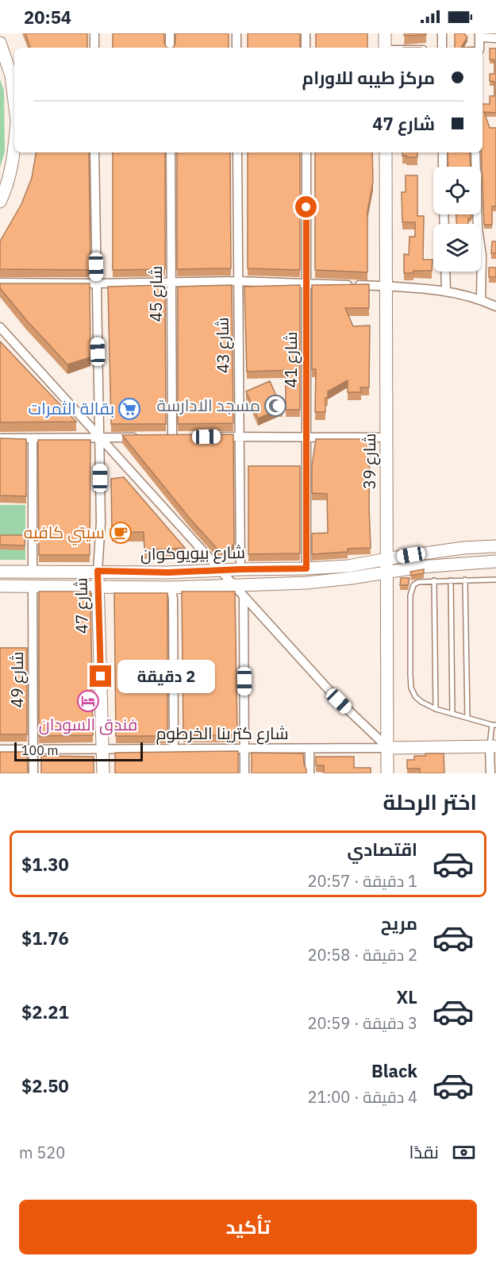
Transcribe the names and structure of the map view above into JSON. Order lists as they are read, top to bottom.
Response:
{
  "streets": {
    "street": [
      "شارع 45",
      "شارع 43",
      "شارع 41",
      "شارع 39",
      "شارع بيويوكوان",
      "شارع 47",
      "شارع 49",
      "شارع كترينا الخرطوم"
    ]
  },
  "crossings": [
    ["شارع 43", "شارع بيويوكوان"],
    ["شارع 41", "شارع بيويوكوان"],
    ["شارع 39", "شارع بيويوكوان"],
    ["شارع 39", "شارع كترينا الخرطوم"],
    ["شارع بيويوكوان", "شارع 47"],
    ["شارع بيويوكوان", "شارع 49"],
    ["شارع 47", "شارع كترينا الخرطوم"],
    ["شارع 49", "شارع كترينا الخرطوم"]
  ],
  "places": {
    "mosque": ["مسجد الادارسة"],
    "supermarket": ["بقالة الثمرات"],
    "cafe": ["سيتي كافيه"],
    "hotel": ["فندق السودان"]
  },
  "scale_bar": "100 m",
  "page": {
    "status": "20:54",
    "banner": ["مركز طيبه للاورام", "شارع 47"],
    "bubble": "2 دقيقة",
    "scale": "100 m",
    "heading": "اختر الرحلة",
    "list": [
      {
        "name": "اقتصادي",
        "note": "1 دقيقة · 20:57",
        "value": "$1.30"
      },
      {
        "name": "مريح",
        "note": "2 دقيقة · 20:58",
        "value": "$1.76"
      },
      {
        "name": "XL",
        "note": "3 دقيقة · 20:59",
        "value": "$2.21"
      },
      {
        "name": "Black",
        "note": "4 دقيقة · 21:00",
        "value": "$2.50"
      }
    ],
    "pay": ["نقدًا", "520 m"],
    "buttons": "تأكيد"
  }
}
